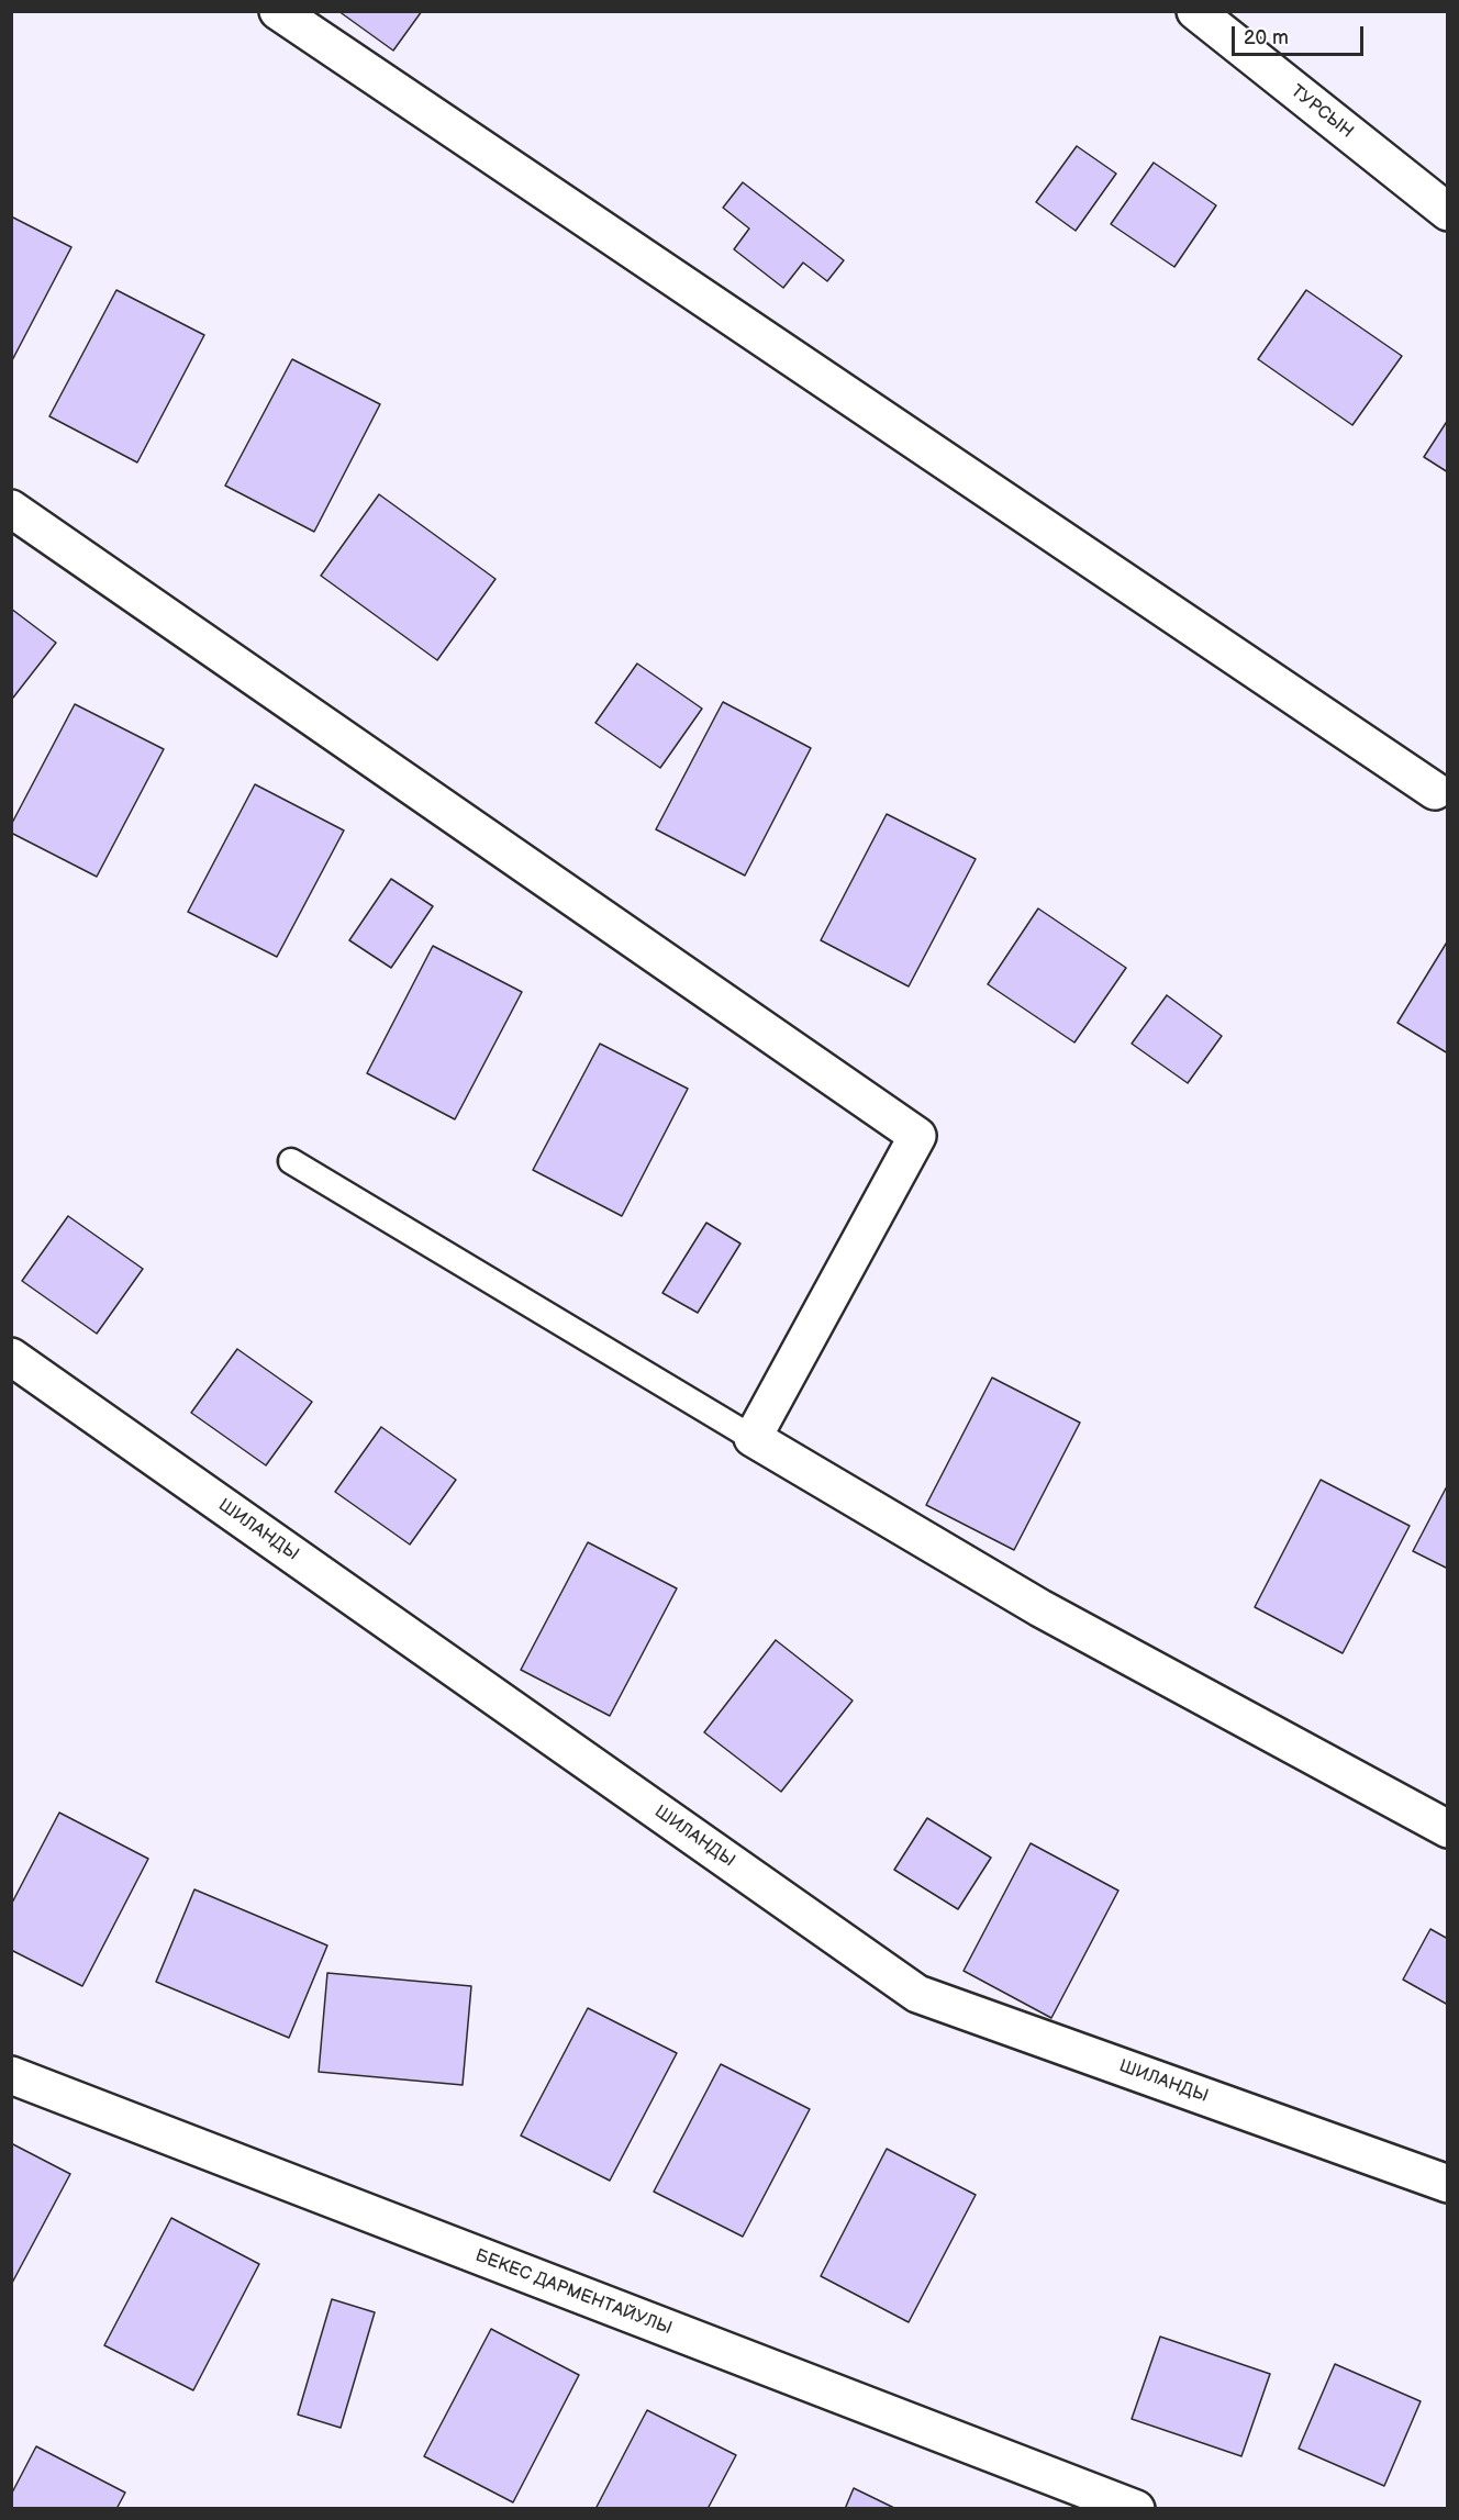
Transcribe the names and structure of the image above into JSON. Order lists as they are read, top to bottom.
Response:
{
  "streets": {
    "street": ["ТУРСЫН", "ШИЛАНДЫ", "БЕКЕС ДАРМЕНТАЙУЛЫ"]
  },
  "scale_bar": "20 m"
}
